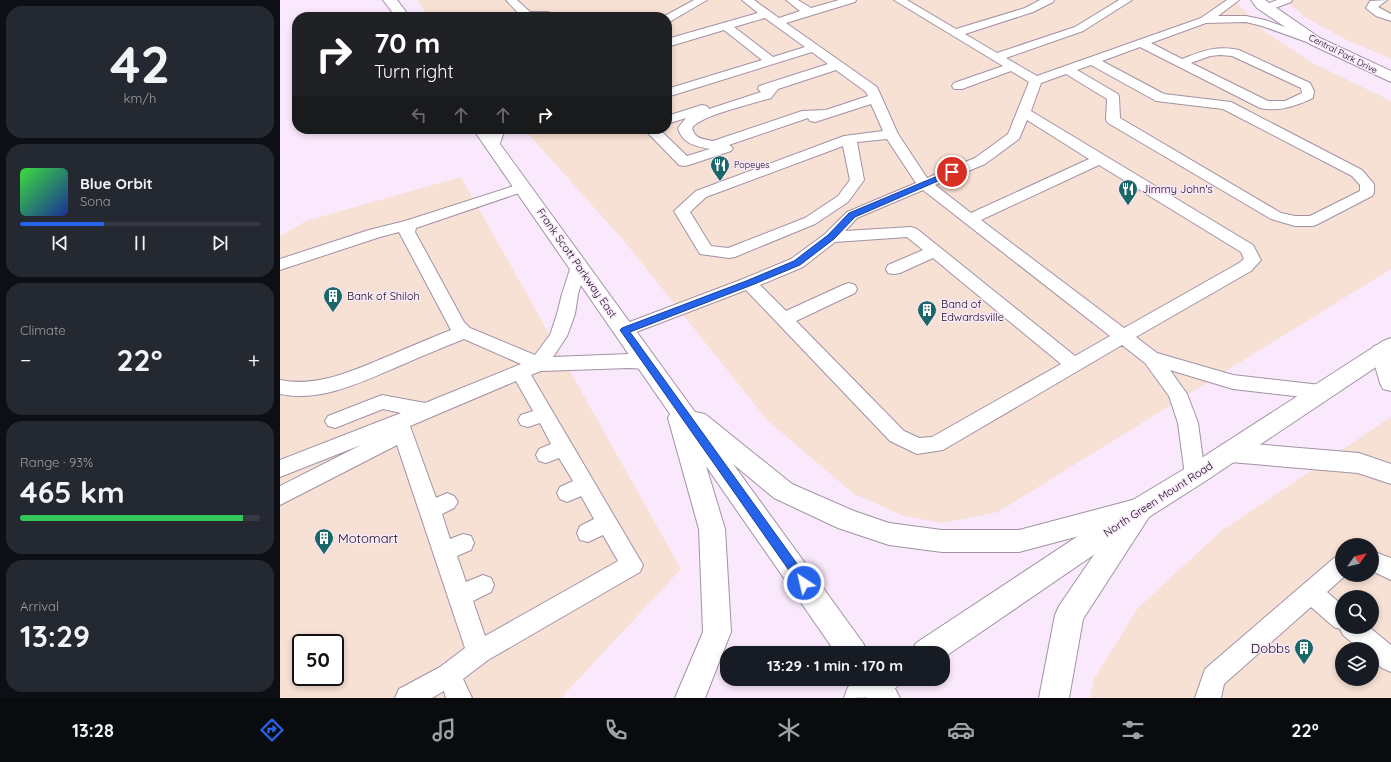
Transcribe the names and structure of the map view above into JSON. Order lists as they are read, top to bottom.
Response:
{
  "streets": {
    "main road": ["Central Park Drive", "Frank Scott Parkway East", "North Green Mount Road"]
  },
  "places": {
    "restaurant": ["Popeyes", "Jimmy John's"],
    "building": [
      "Bank of Shiloh",
      "Band of Edwardsville",
      "Motomart",
      "Dobbs"
    ]
  },
  "north": "top right",
  "page": {
    "tile": [
      ["42", "km/h"],
      "Climate",
      ["Range · 93%", "465 km"],
      ["Arrival", "13:29"]
    ],
    "turn": ["70 m", "Turn right"],
    "song": ["Blue Orbit", "Sona"],
    "heat": ["−", "22°", "+"],
    "limit": "50",
    "trip": "13:29 · 1 min · 170 m",
    "tabs": ["13:28", "22°"]
  }
}
